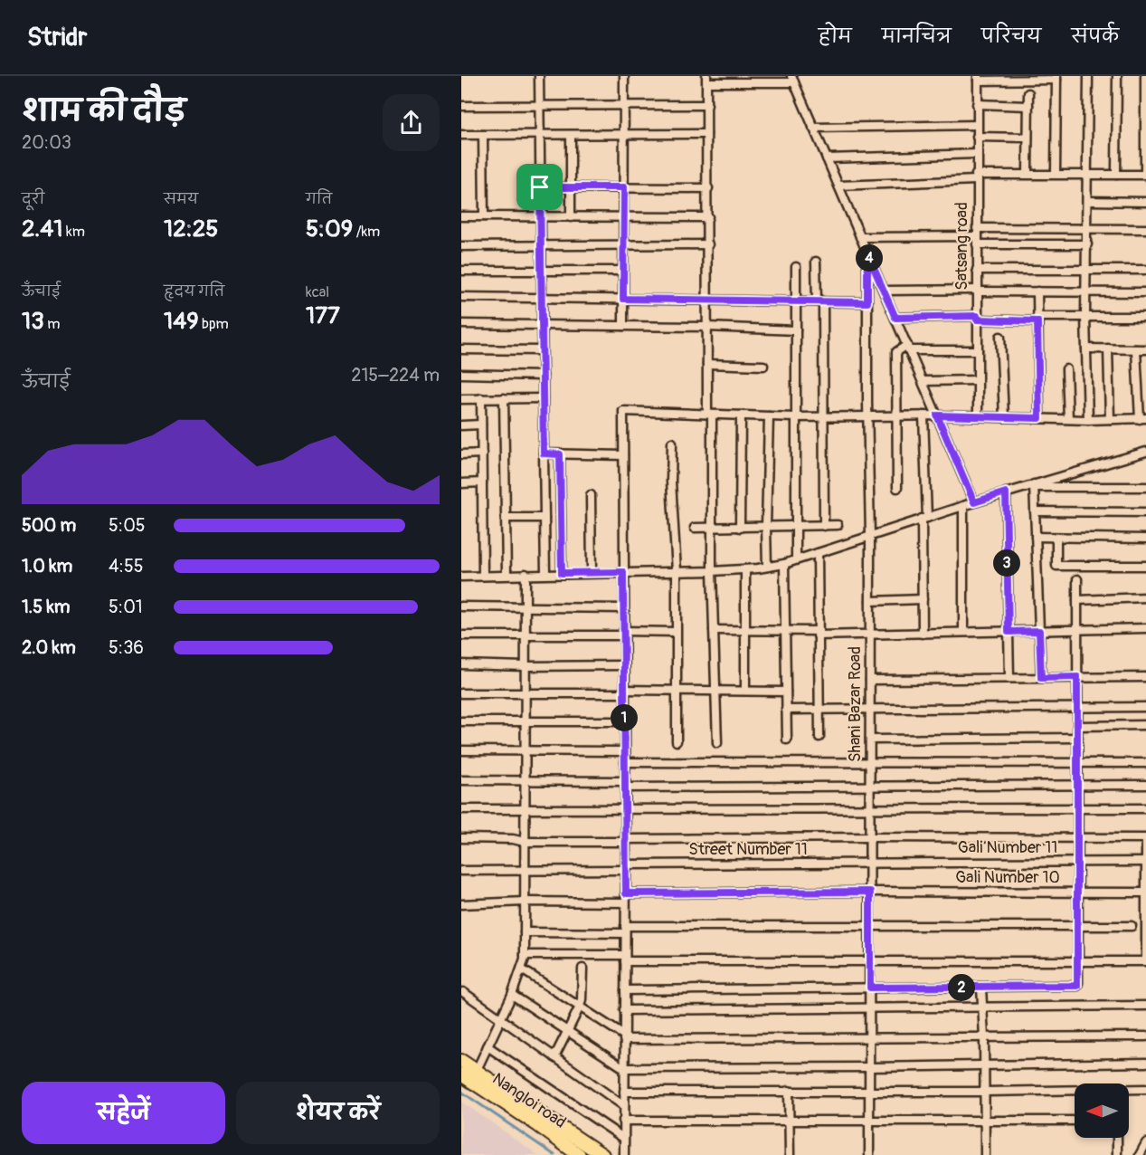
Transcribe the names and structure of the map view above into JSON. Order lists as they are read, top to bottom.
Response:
{
  "streets": {
    "main road": ["Nangloi road"],
    "street": [
      "Satsang road",
      "Shani Bazar Road",
      "Gali Number 11",
      "Street Number 11",
      "Gali Number 10"
    ]
  },
  "crossings": [
    ["Shani Bazar Road", "Gali Number 11"],
    ["Shani Bazar Road", "Street Number 11"],
    ["Shani Bazar Road", "Gali Number 10"],
    ["Gali Number 11", "Street Number 11"]
  ],
  "north": "left",
  "page": {
    "header": "Stridr",
    "nav": [
      "होम",
      "मानचित्र",
      "परिचय",
      "संपर्क"
    ],
    "heading": ["शाम की दौड़", "20:03"],
    "stats": [
      ["दूरी", "2.41 km"],
      ["समय", "12:25"],
      ["गति", "5:09 /km"],
      ["ऊँचाई", "13 m"],
      ["हृदय गति", "149 bpm"],
      ["kcal", "177"]
    ],
    "pins": [
      "4",
      "3",
      "1",
      "2"
    ],
    "chart": ["ऊँचाई", "215–224 m"],
    "list": [
      {
        "name": "500 m",
        "note": "5:05"
      },
      {
        "name": "1.0 km",
        "note": "4:55"
      },
      {
        "name": "1.5 km",
        "note": "5:01"
      },
      {
        "name": "2.0 km",
        "note": "5:36"
      }
    ],
    "buttons": ["सहेजें", "शेयर करें"]
  }
}
